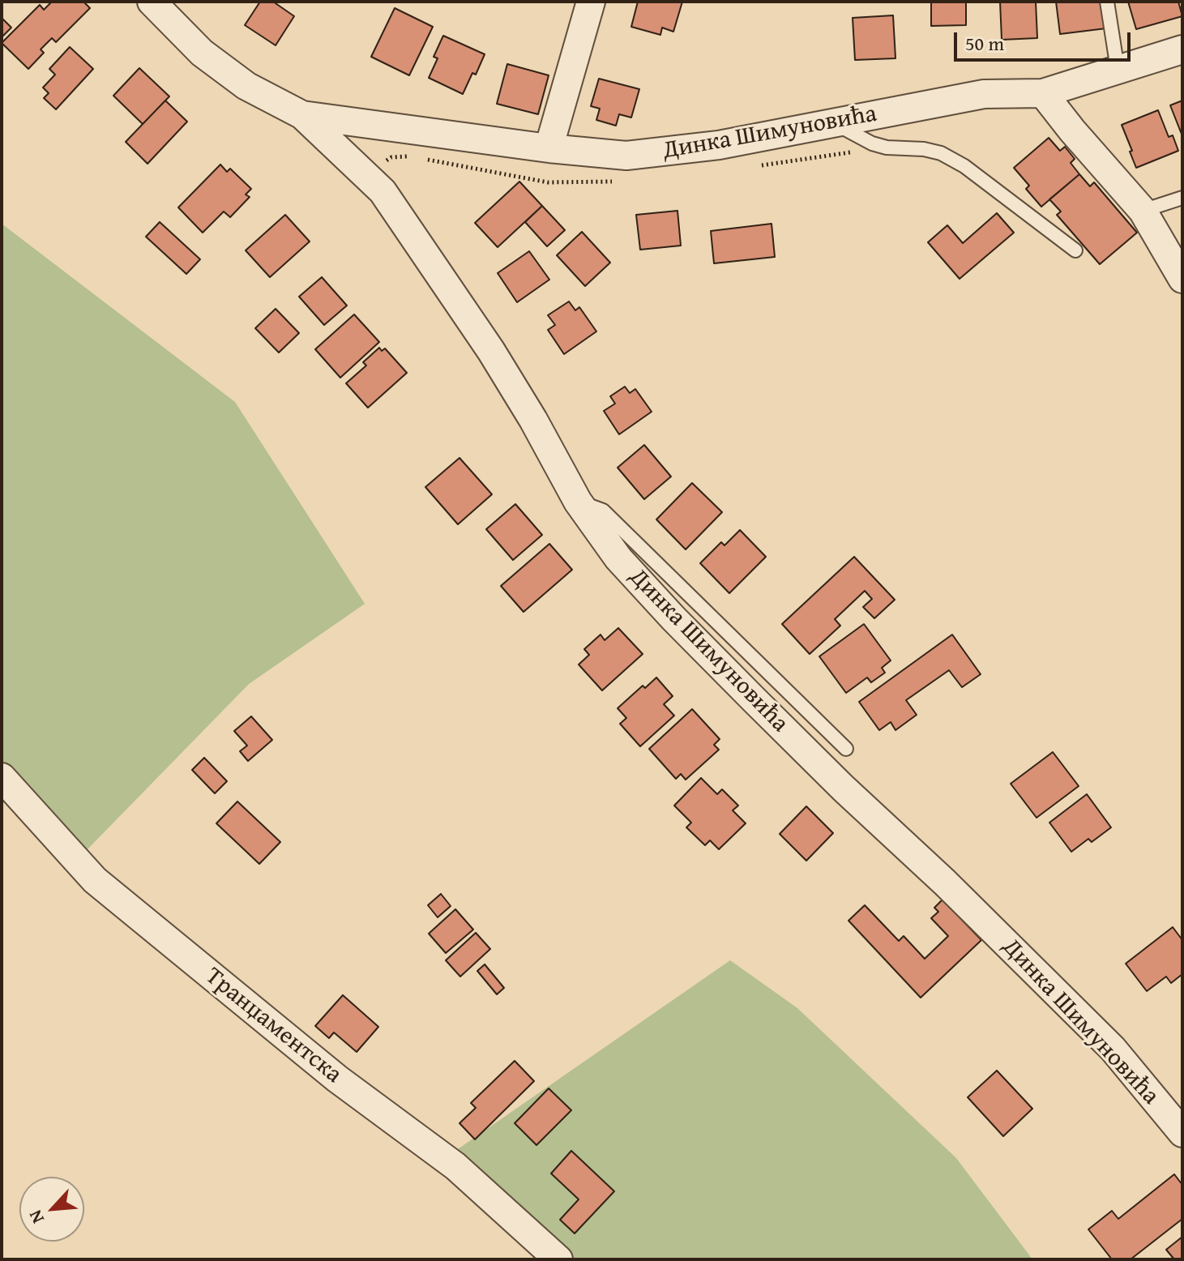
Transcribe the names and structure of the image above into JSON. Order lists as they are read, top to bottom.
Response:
{
  "streets": {
    "street": ["Динка Шимуновића", "Транџаментска"]
  },
  "scale_bar": "50 m",
  "north": "bottom left"
}
